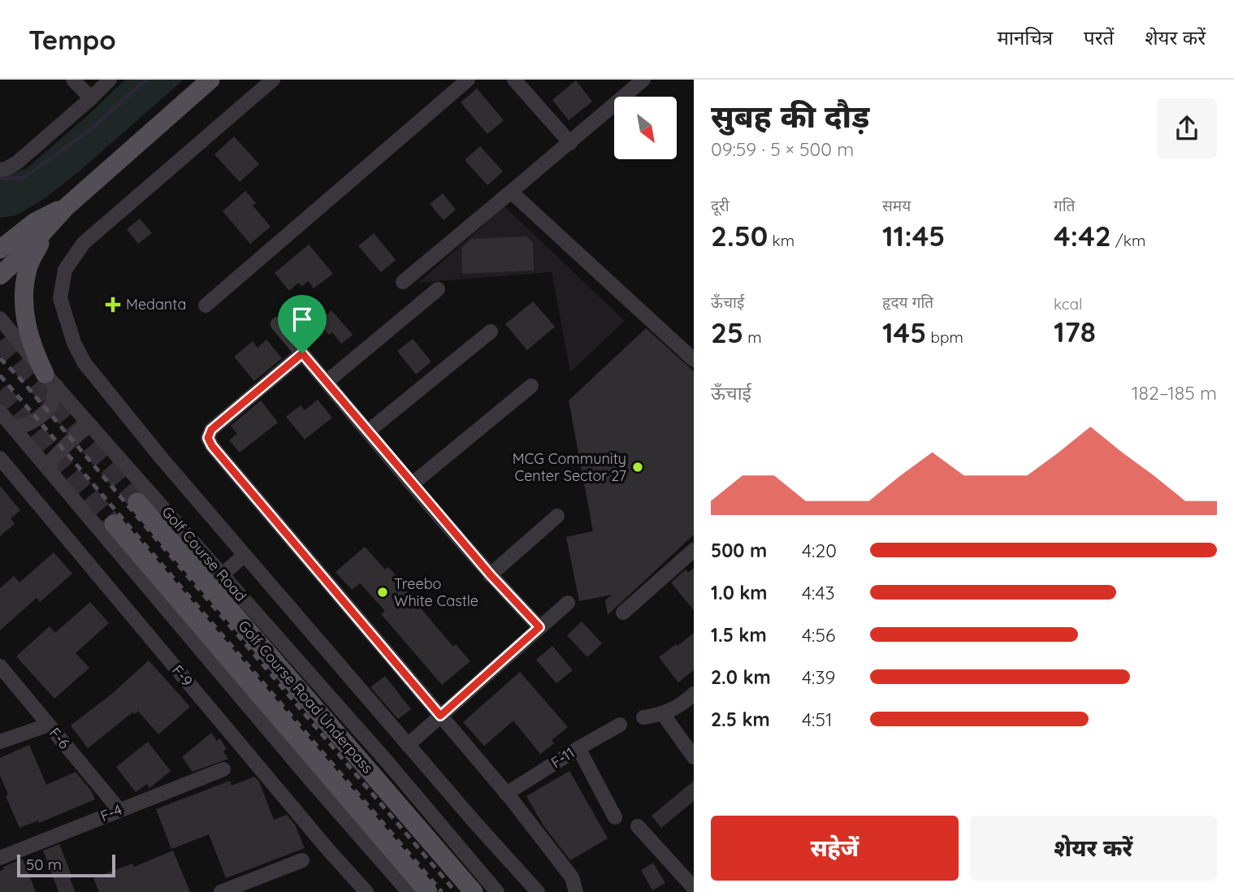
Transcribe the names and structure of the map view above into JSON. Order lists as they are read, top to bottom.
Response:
{
  "streets": {
    "main road": ["Golf Course Road Underpass"],
    "street": [
      "Golf Course Road",
      "F-9",
      "F-6",
      "F-11",
      "F-4"
    ]
  },
  "crossings": [
    ["F-6", "F-4"]
  ],
  "places": {
    "health": ["Medanta"],
    "other": ["MCG Community Center Sector 27", "Treebo White Castle"]
  },
  "scale_bar": "50 m",
  "north": "bottom right",
  "page": {
    "header": "Tempo",
    "nav": ["मानचित्र", "परतें", "शेयर करें"],
    "heading": ["सुबह की दौड़", "09:59 · 5 × 500 m"],
    "stats": [
      ["दूरी", "2.50 km"],
      ["समय", "11:45"],
      ["गति", "4:42 /km"],
      ["ऊँचाई", "25 m"],
      ["हृदय गति", "145 bpm"],
      ["kcal", "178"]
    ],
    "chart": ["ऊँचाई", "182–185 m"],
    "list": [
      {
        "name": "500 m",
        "note": "4:20"
      },
      {
        "name": "1.0 km",
        "note": "4:43"
      },
      {
        "name": "1.5 km",
        "note": "4:56"
      },
      {
        "name": "2.0 km",
        "note": "4:39"
      },
      {
        "name": "2.5 km",
        "note": "4:51"
      }
    ],
    "buttons": ["सहेजें", "शेयर करें"],
    "scale": "50 m"
  }
}
